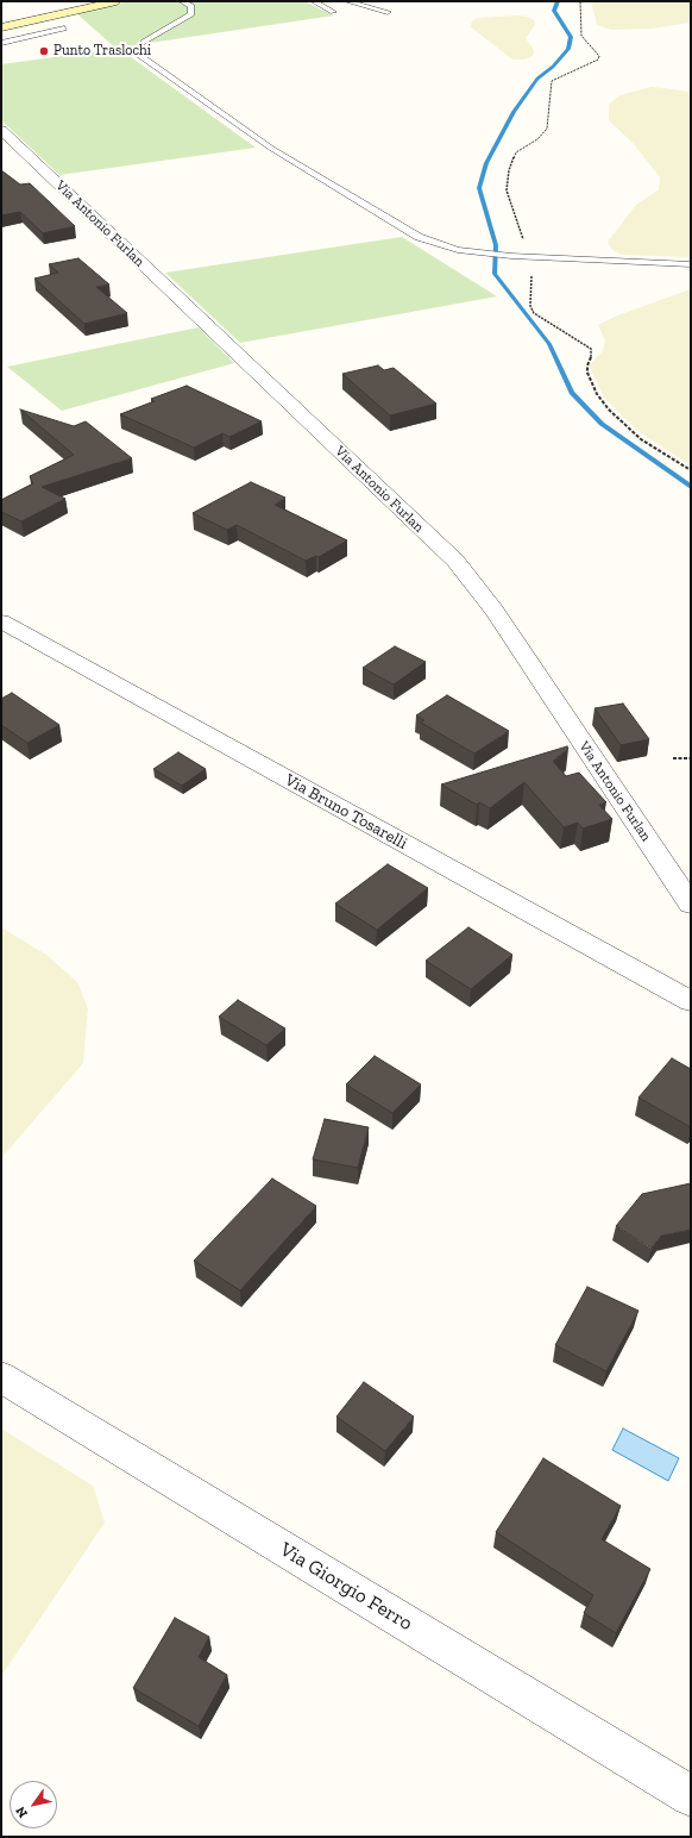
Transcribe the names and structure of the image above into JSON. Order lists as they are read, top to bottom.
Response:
{
  "streets": {
    "street": ["Via Antonio Furlan", "Via Bruno Tosarelli", "Via Giorgio Ferro"]
  },
  "places": ["Punto Traslochi"],
  "north": "bottom left"
}
